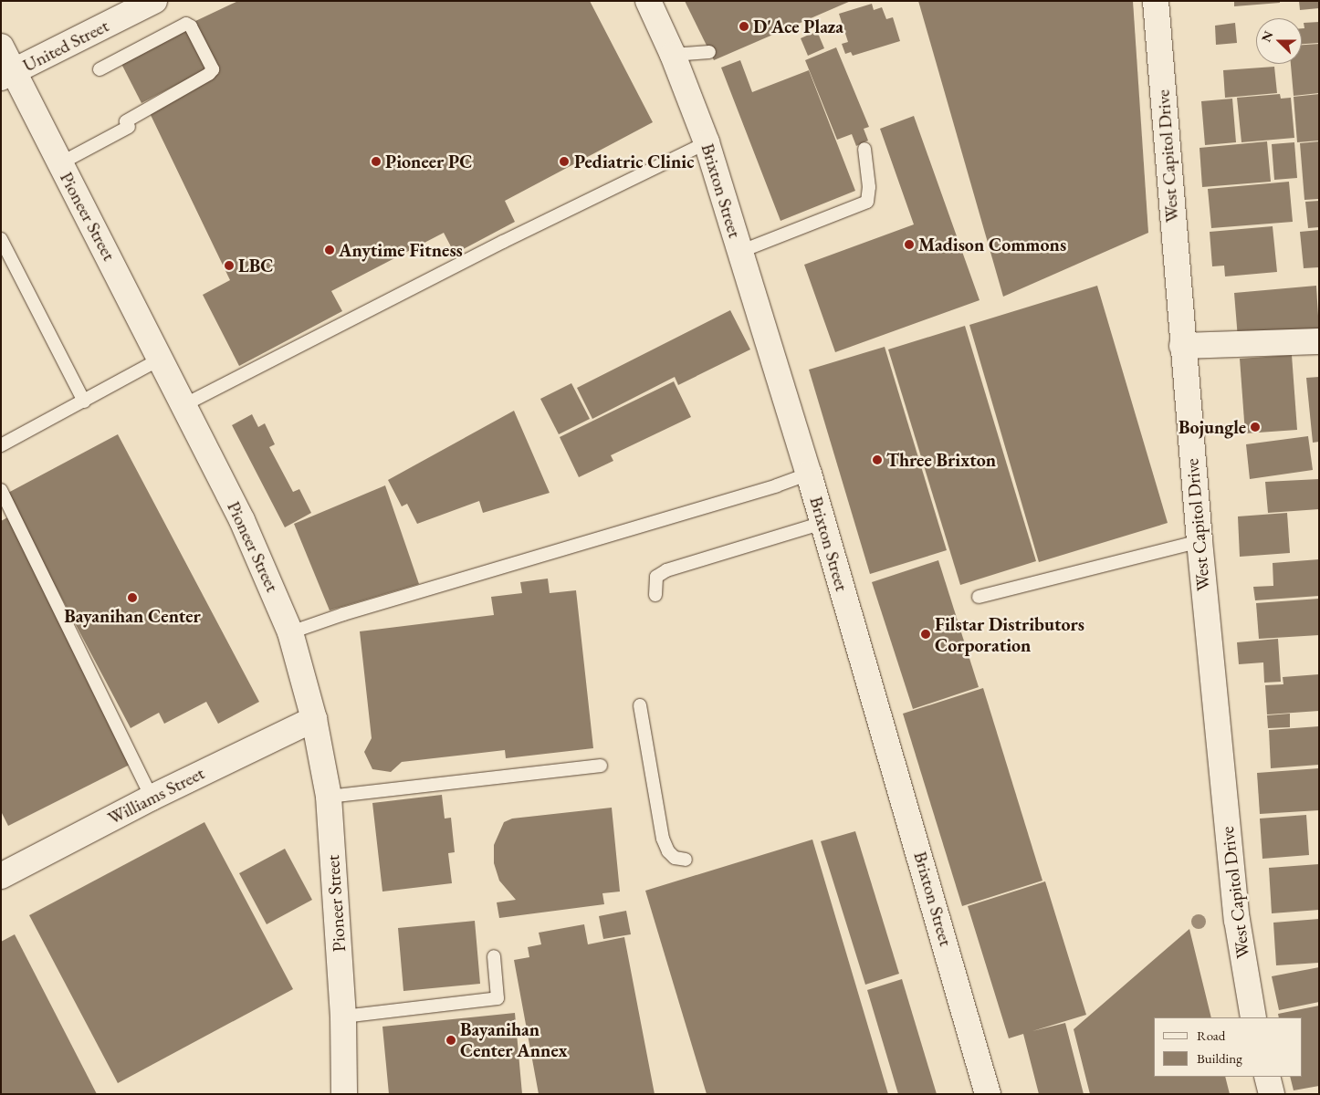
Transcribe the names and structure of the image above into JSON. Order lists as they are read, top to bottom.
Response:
{
  "streets": {
    "street": [
      "United Street",
      "West Capitol Drive",
      "Brixton Street",
      "Pioneer Street",
      "Williams Street"
    ]
  },
  "crossings": [
    ["United Street", "Pioneer Street"],
    ["Pioneer Street", "Williams Street"]
  ],
  "places": [
    "D'Ace Plaza",
    "Pioneer PC",
    "Pediatric Clinic",
    "Madison Commons",
    "Anytime Fitness",
    "LBC",
    "Bojungle",
    "Three Brixton",
    "Bayanihan Center",
    "Filstar Distributors Corporation",
    "Bayanihan Center Annex"
  ],
  "legend": ["Road", "Building"],
  "north": "left"
}
